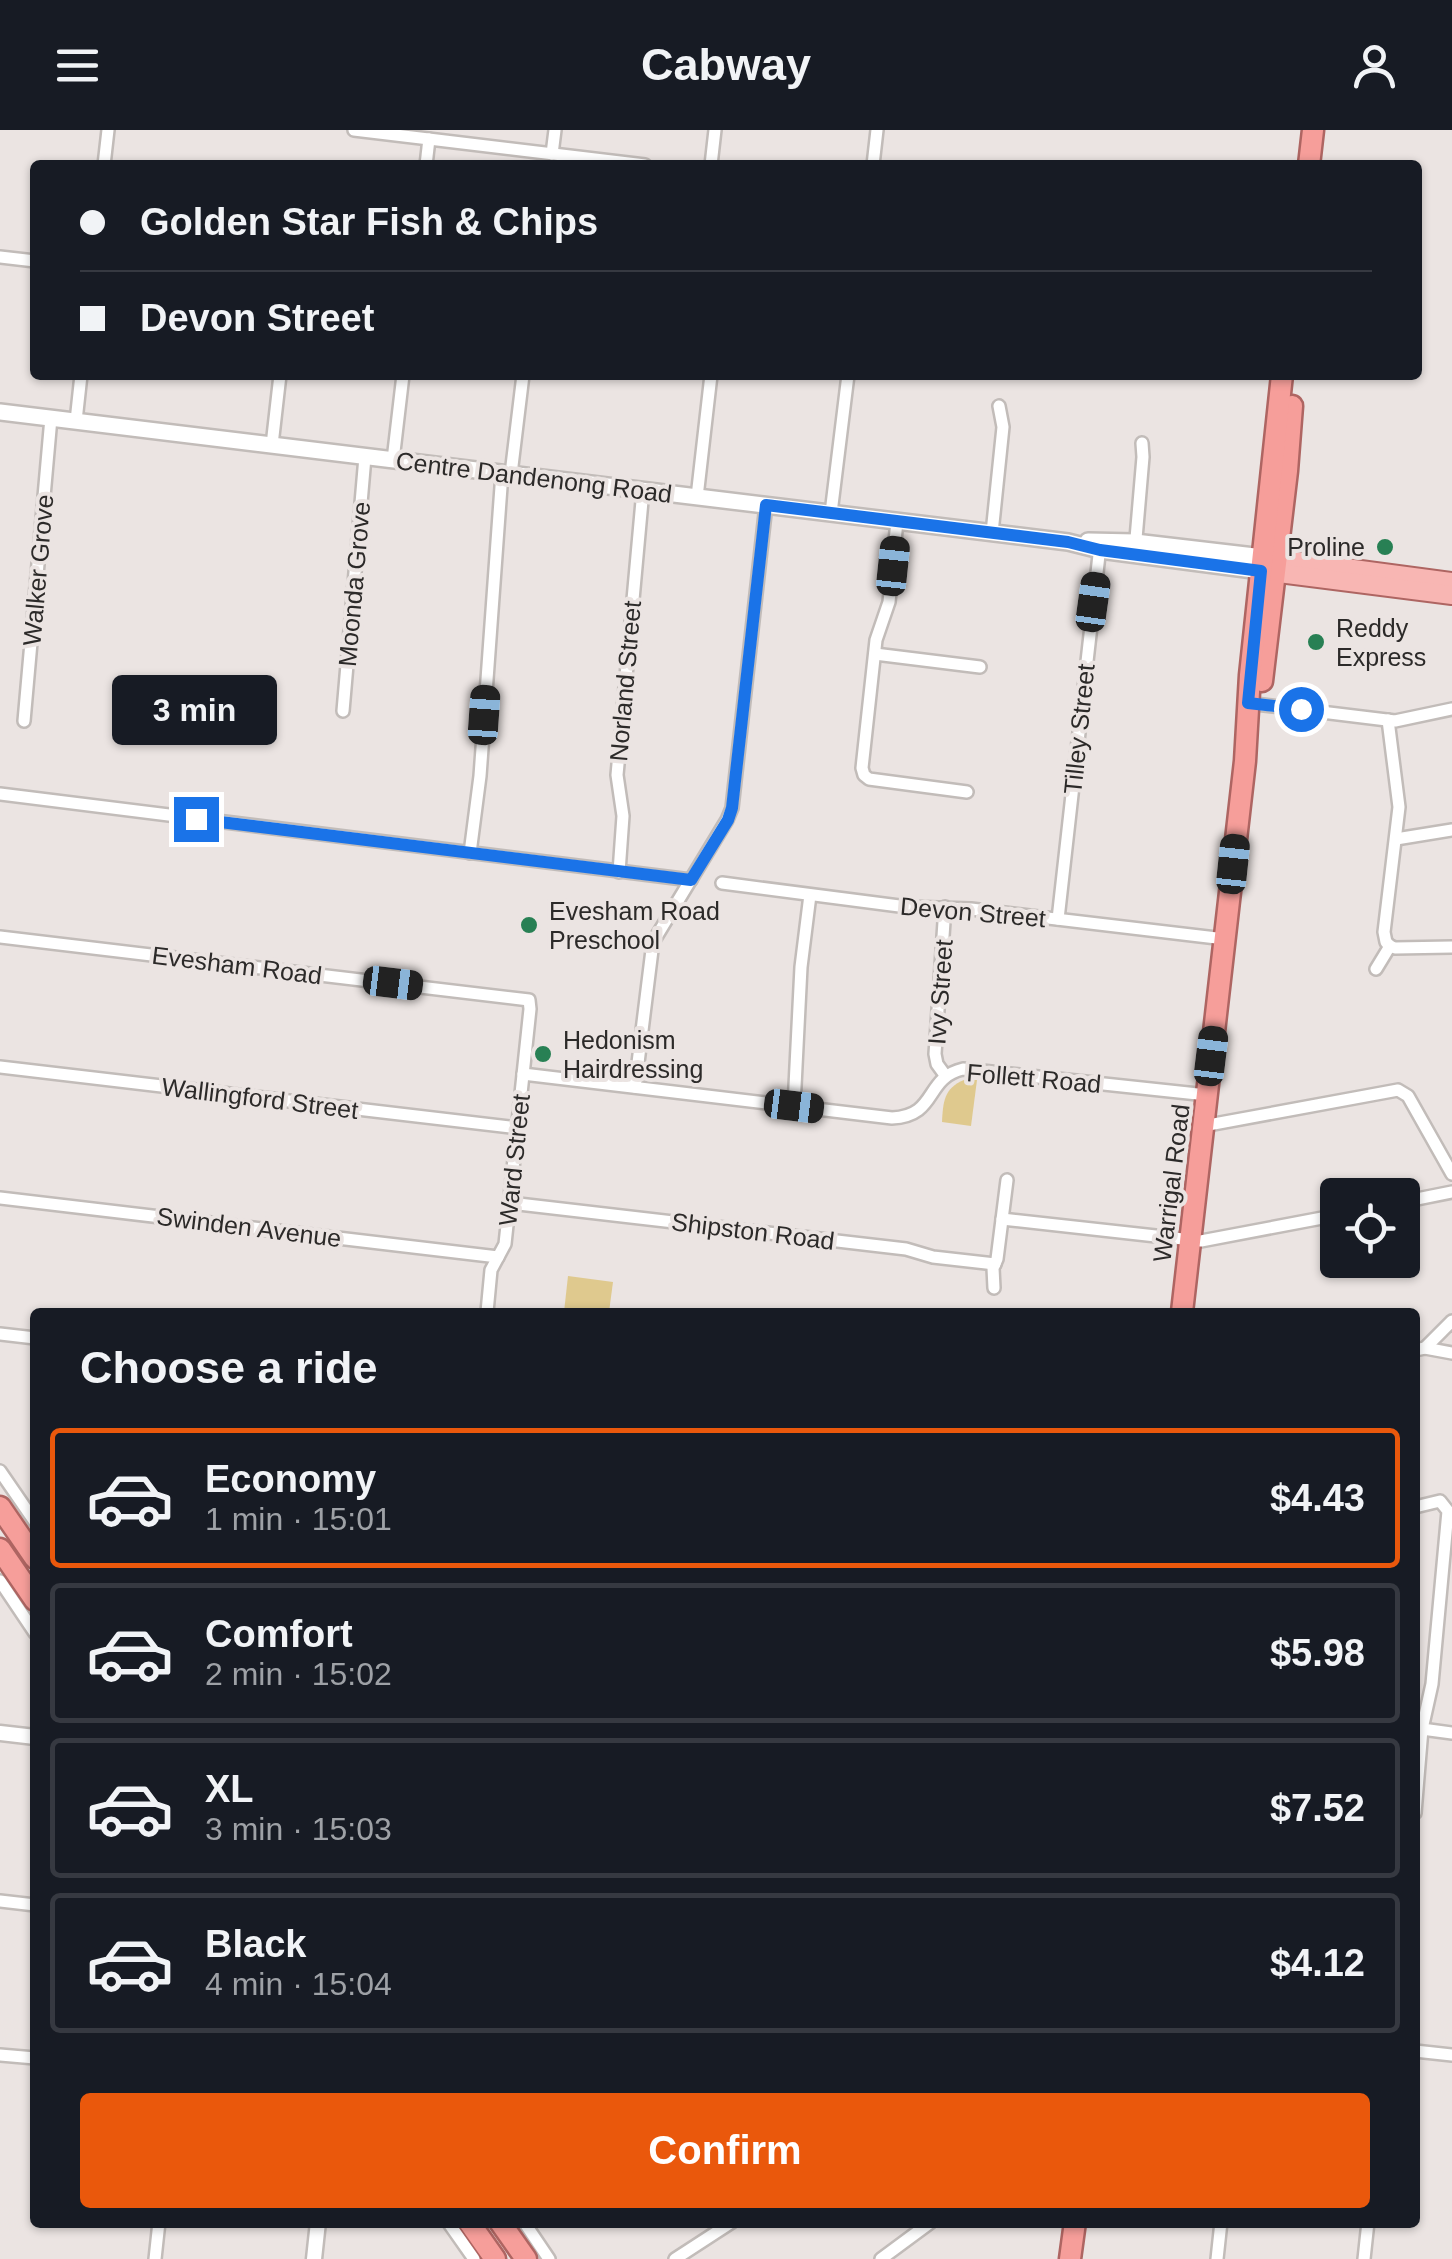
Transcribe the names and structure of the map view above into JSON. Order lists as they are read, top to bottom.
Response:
{
  "streets": {
    "highway": ["Warrigal Road"],
    "main road": ["Centre Dandenong Road"],
    "street": [
      "Walker Grove",
      "Moonda Grove",
      "Norland Street",
      "Tilley Street",
      "Devon Street",
      "Evesham Road",
      "Ivy Street",
      "Follett Road",
      "Wallingford Street",
      "Ward Street",
      "Swinden Avenue",
      "Shipston Road"
    ]
  },
  "crossings": [
    ["Centre Dandenong Road", "Walker Grove"],
    ["Centre Dandenong Road", "Moonda Grove"],
    ["Centre Dandenong Road", "Norland Street"],
    ["Centre Dandenong Road", "Tilley Street"],
    ["Centre Dandenong Road", "Warrigal Road"],
    ["Tilley Street", "Devon Street"],
    ["Devon Street", "Ivy Street"],
    ["Devon Street", "Warrigal Road"],
    ["Evesham Road", "Ward Street"],
    ["Ivy Street", "Follett Road"],
    ["Follett Road", "Ward Street"],
    ["Follett Road", "Warrigal Road"],
    ["Wallingford Street", "Ward Street"],
    ["Ward Street", "Swinden Avenue"],
    ["Ward Street", "Shipston Road"]
  ],
  "places": [
    "Proline",
    "Reddy Express",
    "Evesham Road Preschool",
    "Hedonism Hairdressing"
  ],
  "page": {
    "header": "Cabway",
    "banner": ["Golden Star Fish & Chips", "Devon Street"],
    "bubble": "3 min",
    "heading": "Choose a ride",
    "list": [
      {
        "name": "Economy",
        "note": "1 min · 15:01",
        "value": "$4.43"
      },
      {
        "name": "Comfort",
        "note": "2 min · 15:02",
        "value": "$5.98"
      },
      {
        "name": "XL",
        "note": "3 min · 15:03",
        "value": "$7.52"
      },
      {
        "name": "Black",
        "note": "4 min · 15:04",
        "value": "$4.12"
      }
    ],
    "buttons": "Confirm"
  }
}
